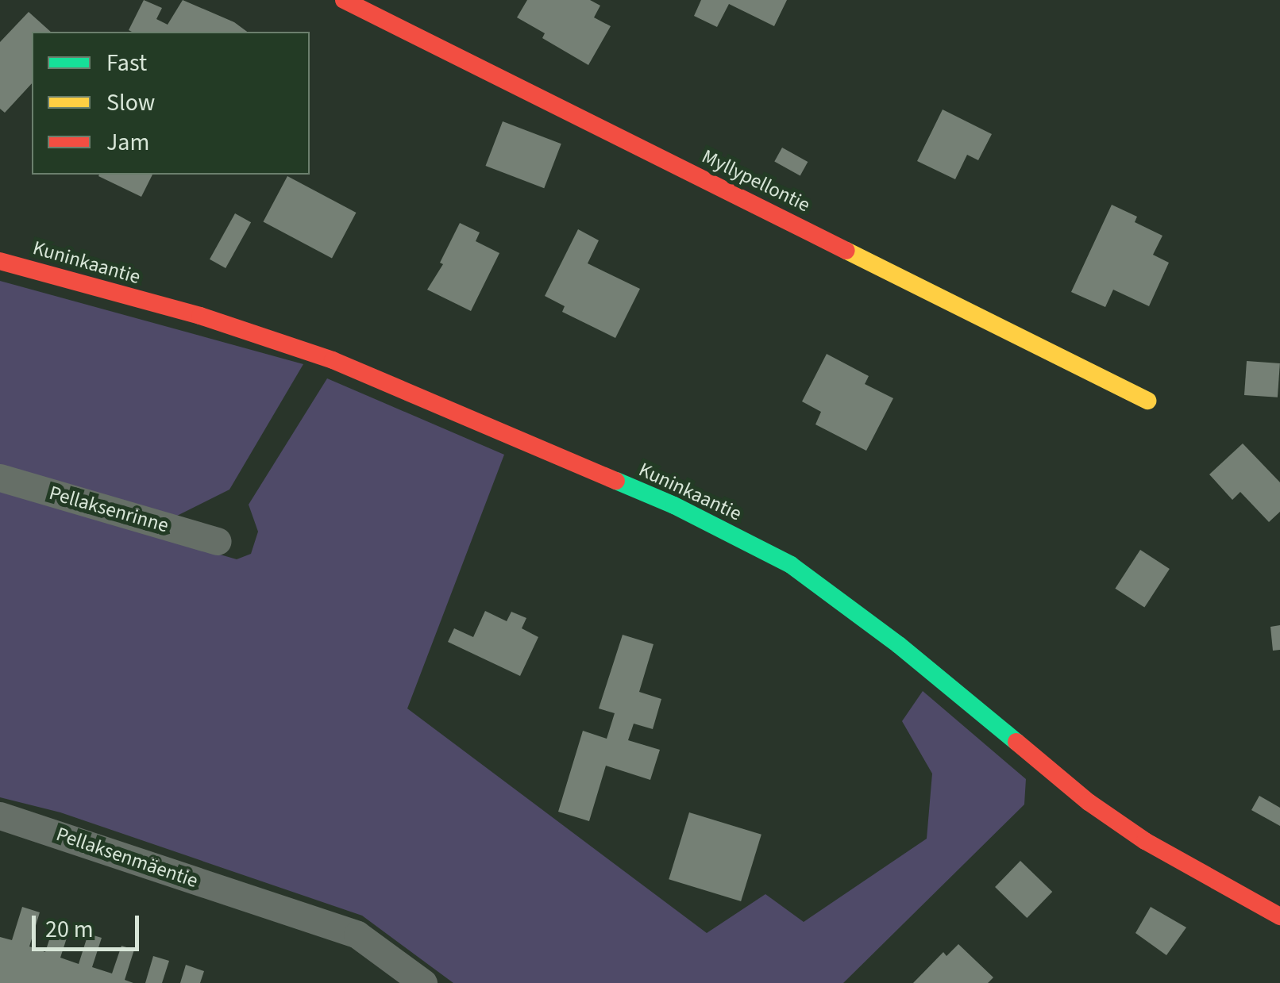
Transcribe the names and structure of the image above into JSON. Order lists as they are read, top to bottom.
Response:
{
  "streets": {
    "main road": ["Myllypellontie", "Kuninkaantie"],
    "street": ["Pellaksenrinne", "Pellaksenmäentie"]
  },
  "legend": ["Fast", "Slow", "Jam"],
  "scale_bar": "20 m"
}
